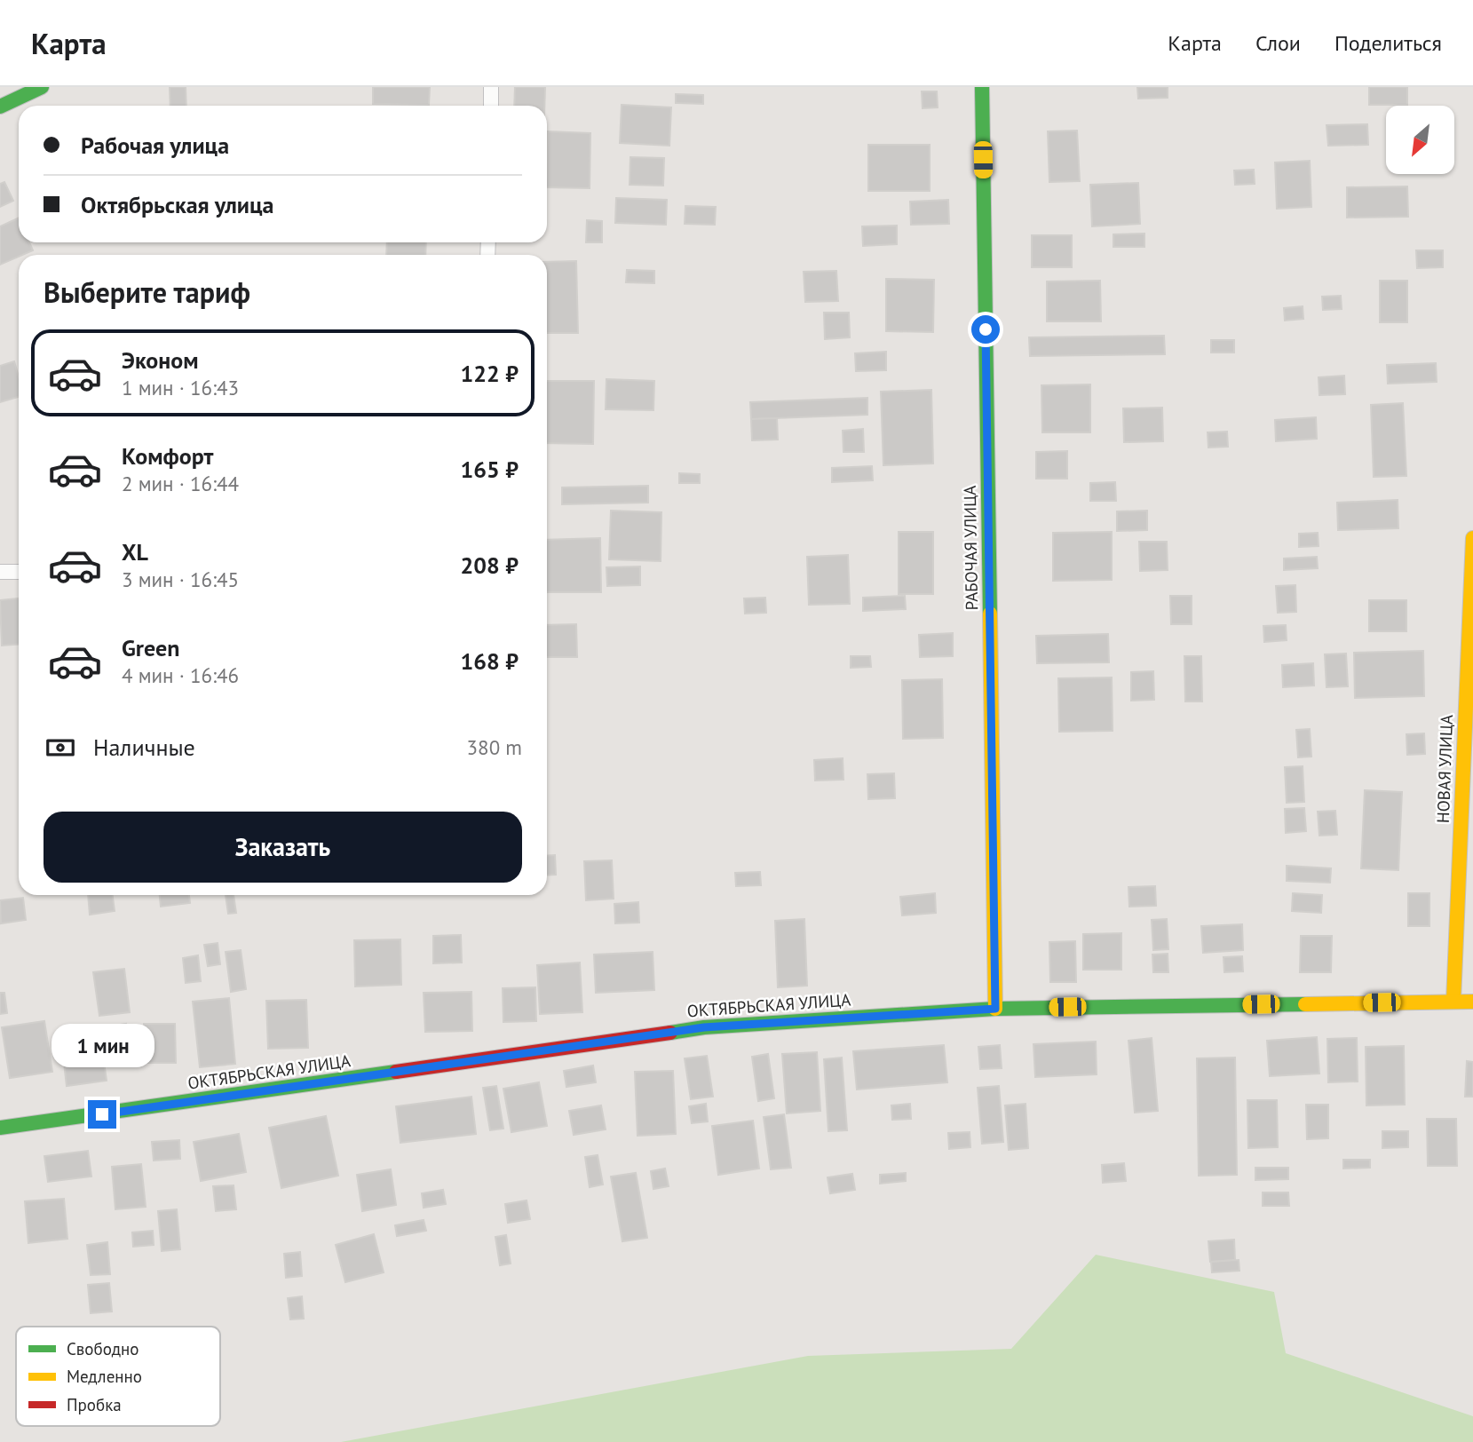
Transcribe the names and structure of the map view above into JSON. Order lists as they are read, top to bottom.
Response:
{
  "streets": {
    "street": ["РАБОЧАЯ УЛИЦА", "НОВАЯ УЛИЦА", "ОКТЯБРЬСКАЯ УЛИЦА"]
  },
  "crossings": [
    ["РАБОЧАЯ УЛИЦА", "ОКТЯБРЬСКАЯ УЛИЦА"],
    ["НОВАЯ УЛИЦА", "ОКТЯБРЬСКАЯ УЛИЦА"]
  ],
  "legend": ["Свободно", "Медленно", "Пробка"],
  "north": "bottom left",
  "page": {
    "header": "Карта",
    "nav": ["Карта", "Слои", "Поделиться"],
    "banner": ["Рабочая улица", "Октябрьская улица"],
    "heading": "Выберите тариф",
    "list": [
      {
        "name": "Эконом",
        "note": "1 мин · 16:43",
        "value": "122 ₽"
      },
      {
        "name": "Комфорт",
        "note": "2 мин · 16:44",
        "value": "165 ₽"
      },
      {
        "name": "XL",
        "note": "3 мин · 16:45",
        "value": "208 ₽"
      },
      {
        "name": "Green",
        "note": "4 мин · 16:46",
        "value": "168 ₽"
      }
    ],
    "pay": ["Наличные", "380 m"],
    "buttons": "Заказать",
    "bubble": "1 мин"
  }
}
